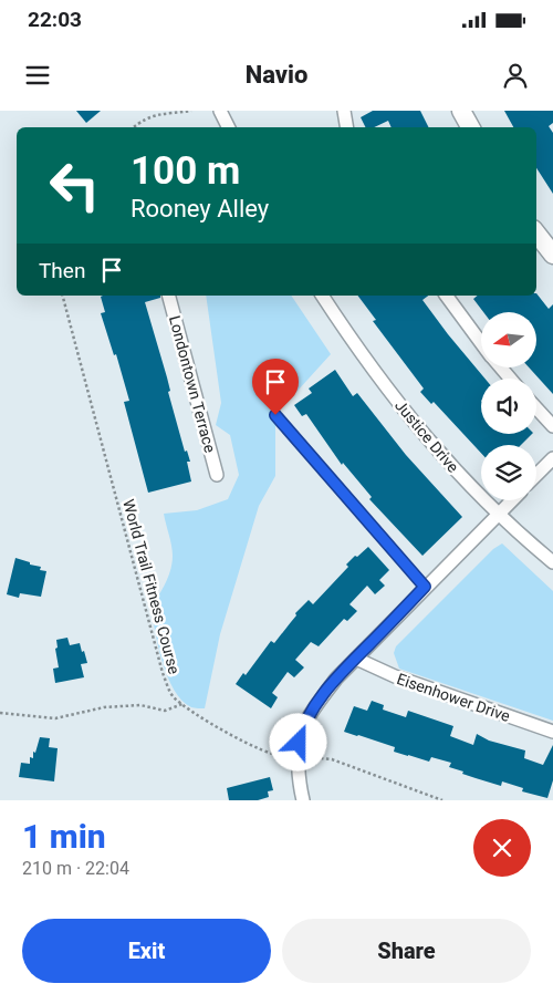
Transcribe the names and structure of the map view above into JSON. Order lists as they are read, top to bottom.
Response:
{
  "streets": {
    "street": ["Londontown Terrace", "Justice Drive", "Eisenhower Drive"],
    "path": ["World Trail Fitness Course"]
  },
  "north": "left",
  "page": {
    "status": "22:03",
    "header": "Navio",
    "turn": ["100 m", "Rooney Alley"],
    "then": "Then",
    "heading": ["1 min", "210 m · 22:04"],
    "buttons": ["Exit", "Share"]
  }
}
